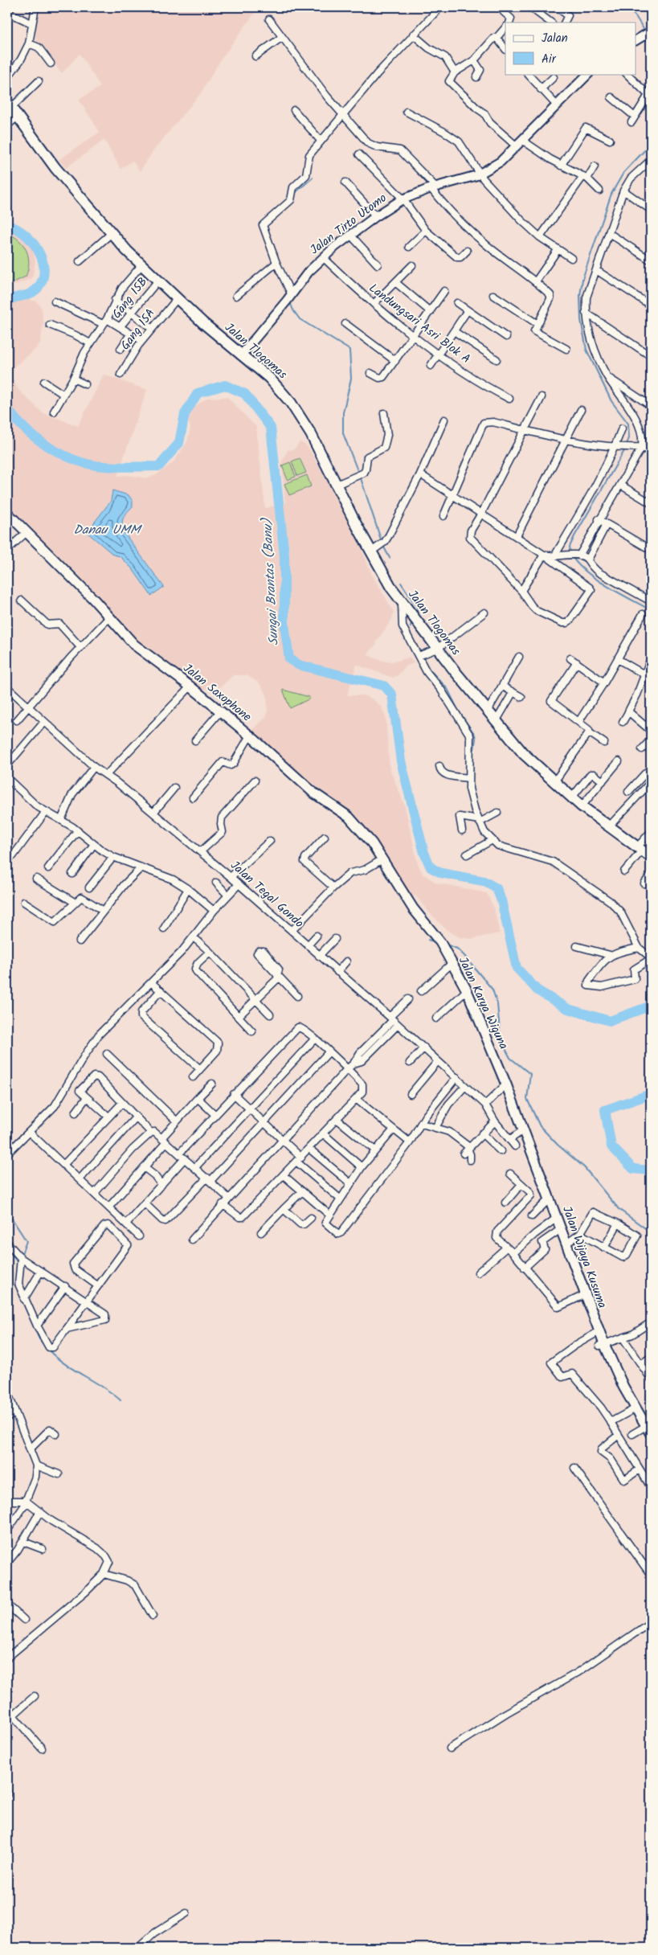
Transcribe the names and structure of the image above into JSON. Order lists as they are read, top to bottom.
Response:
{
  "streets": {
    "main road": [
      "Jalan Tlogomas",
      "Jalan Saxophone",
      "Jalan Karya Wiguna",
      "Jalan Wijaya Kusuma"
    ],
    "street": [
      "Jalan Tirto Utomo",
      "Gang 15B",
      "Landungsari Asri Blok A",
      "Gang 15A",
      "Jalan Tegal Gondo"
    ]
  },
  "crossings": [
    ["Jalan Tirto Utomo", "Landungsari Asri Blok A"],
    ["Jalan Tirto Utomo", "Jalan Tlogomas"],
    ["Gang 15B", "Gang 15A"],
    ["Gang 15B", "Jalan Tlogomas"],
    ["Gang 15A", "Jalan Tlogomas"],
    ["Jalan Saxophone", "Jalan Karya Wiguna"],
    ["Jalan Karya Wiguna", "Jalan Wijaya Kusuma"]
  ],
  "water": ["Danau UMM", "Sungai Brantas (Banu)"],
  "legend": ["Jalan", "Air"]
}
